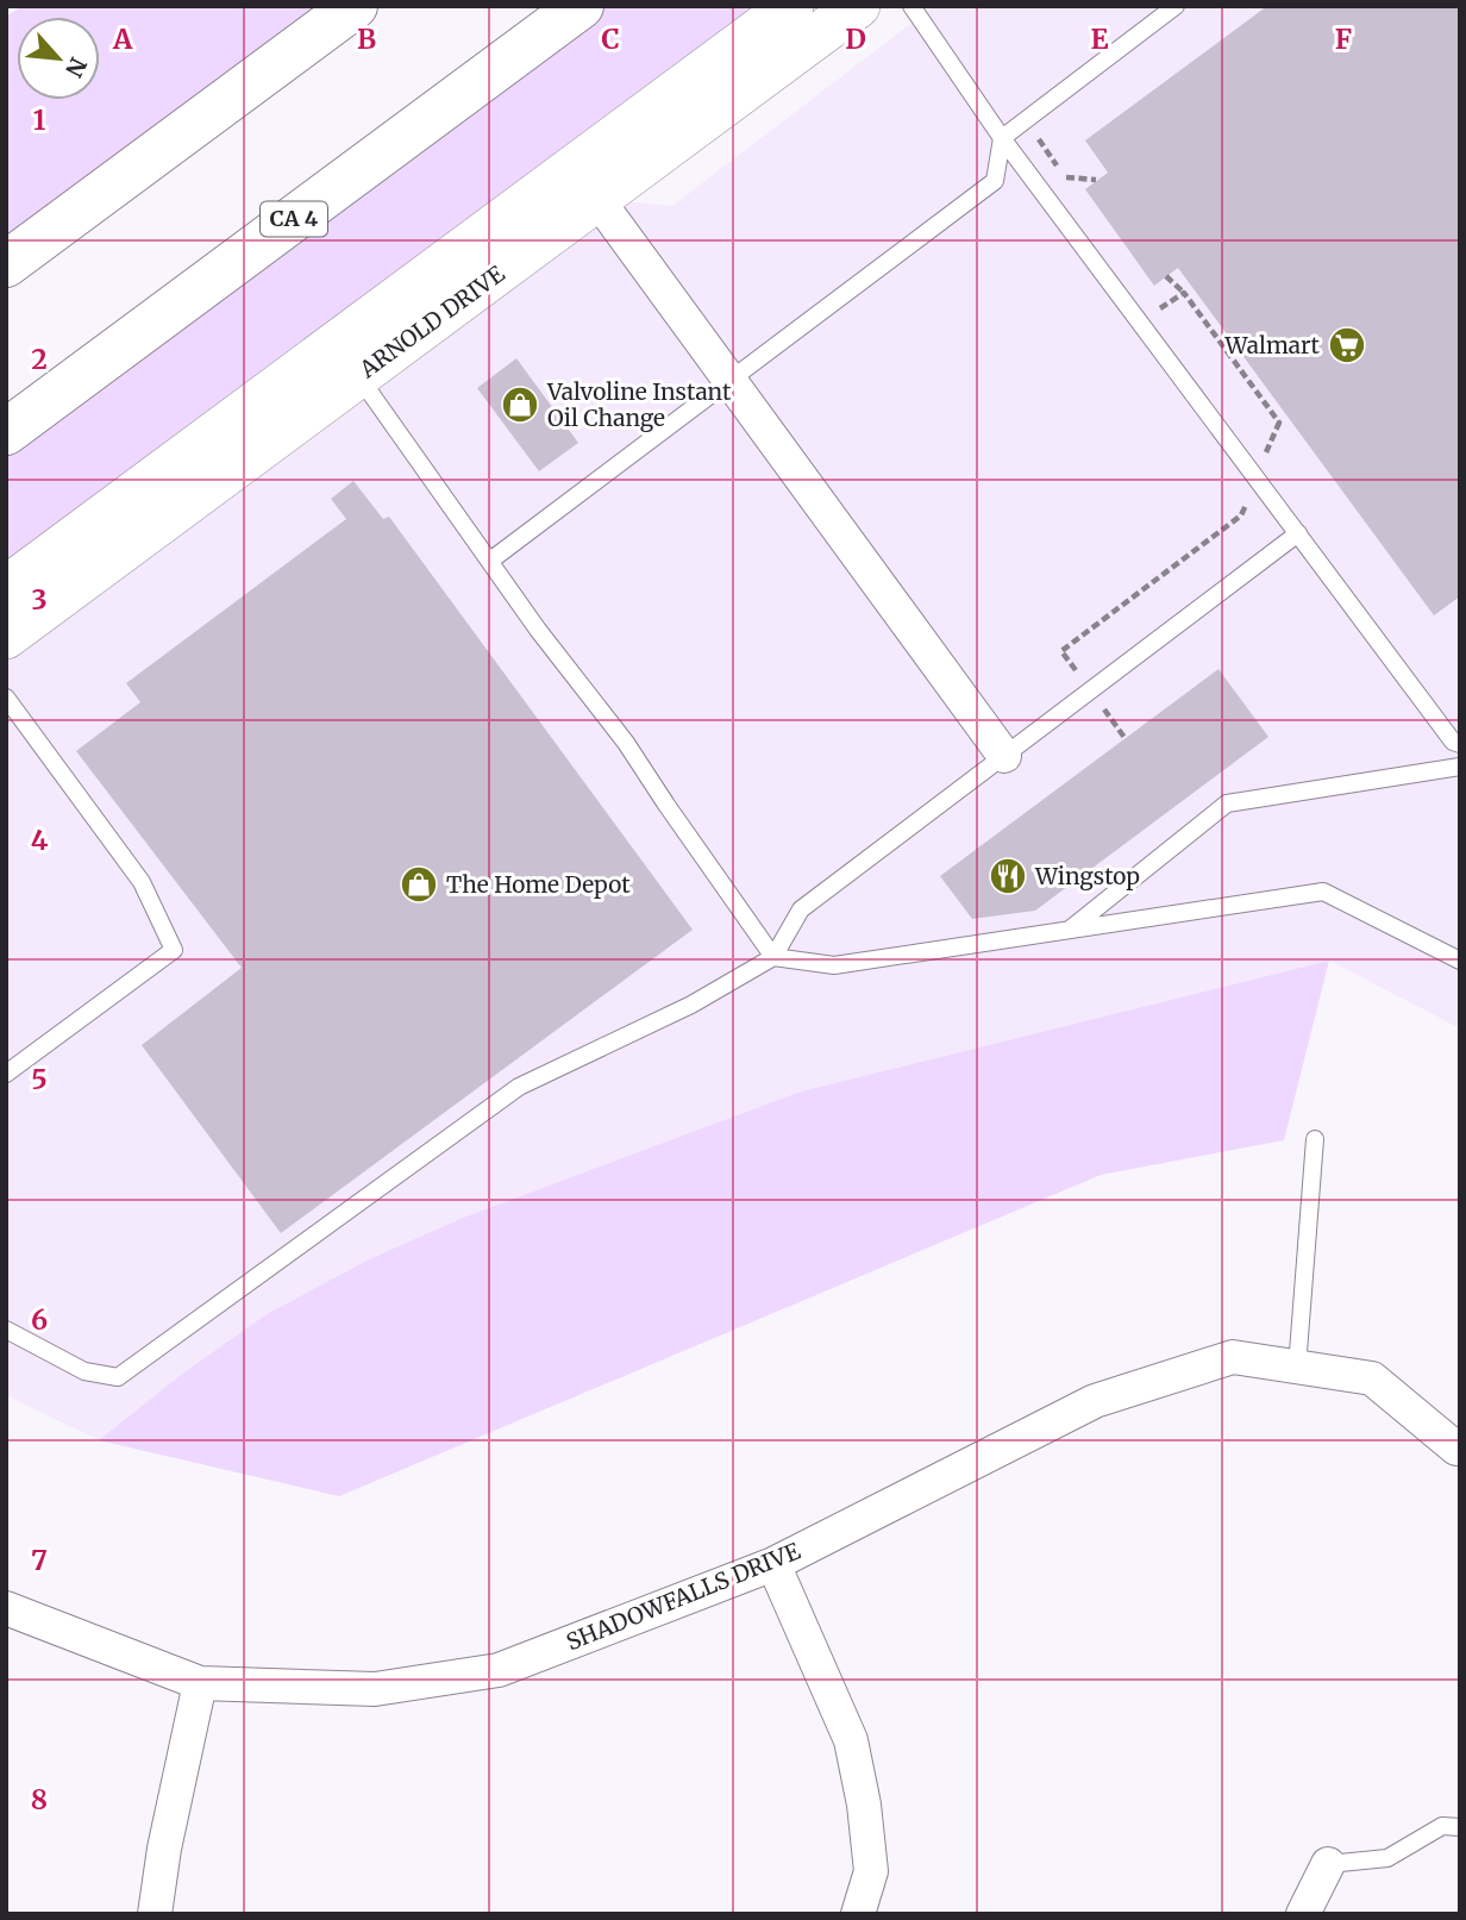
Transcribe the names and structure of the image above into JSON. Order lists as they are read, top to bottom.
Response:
{
  "streets": {
    "highway": ["CA 4"],
    "street": ["ARNOLD DRIVE", "SHADOWFALLS DRIVE"]
  },
  "places": {
    "supermarket": ["Walmart"],
    "shop": ["Valvoline Instant Oil Change", "The Home Depot"],
    "restaurant": ["Wingstop"]
  },
  "north": "bottom right",
  "grid": {
    "columns": [
      "A",
      "B",
      "C",
      "D",
      "E",
      "F"
    ],
    "rows": [
      "1",
      "2",
      "3",
      "4",
      "5",
      "6",
      "7",
      "8"
    ]
  }
}
